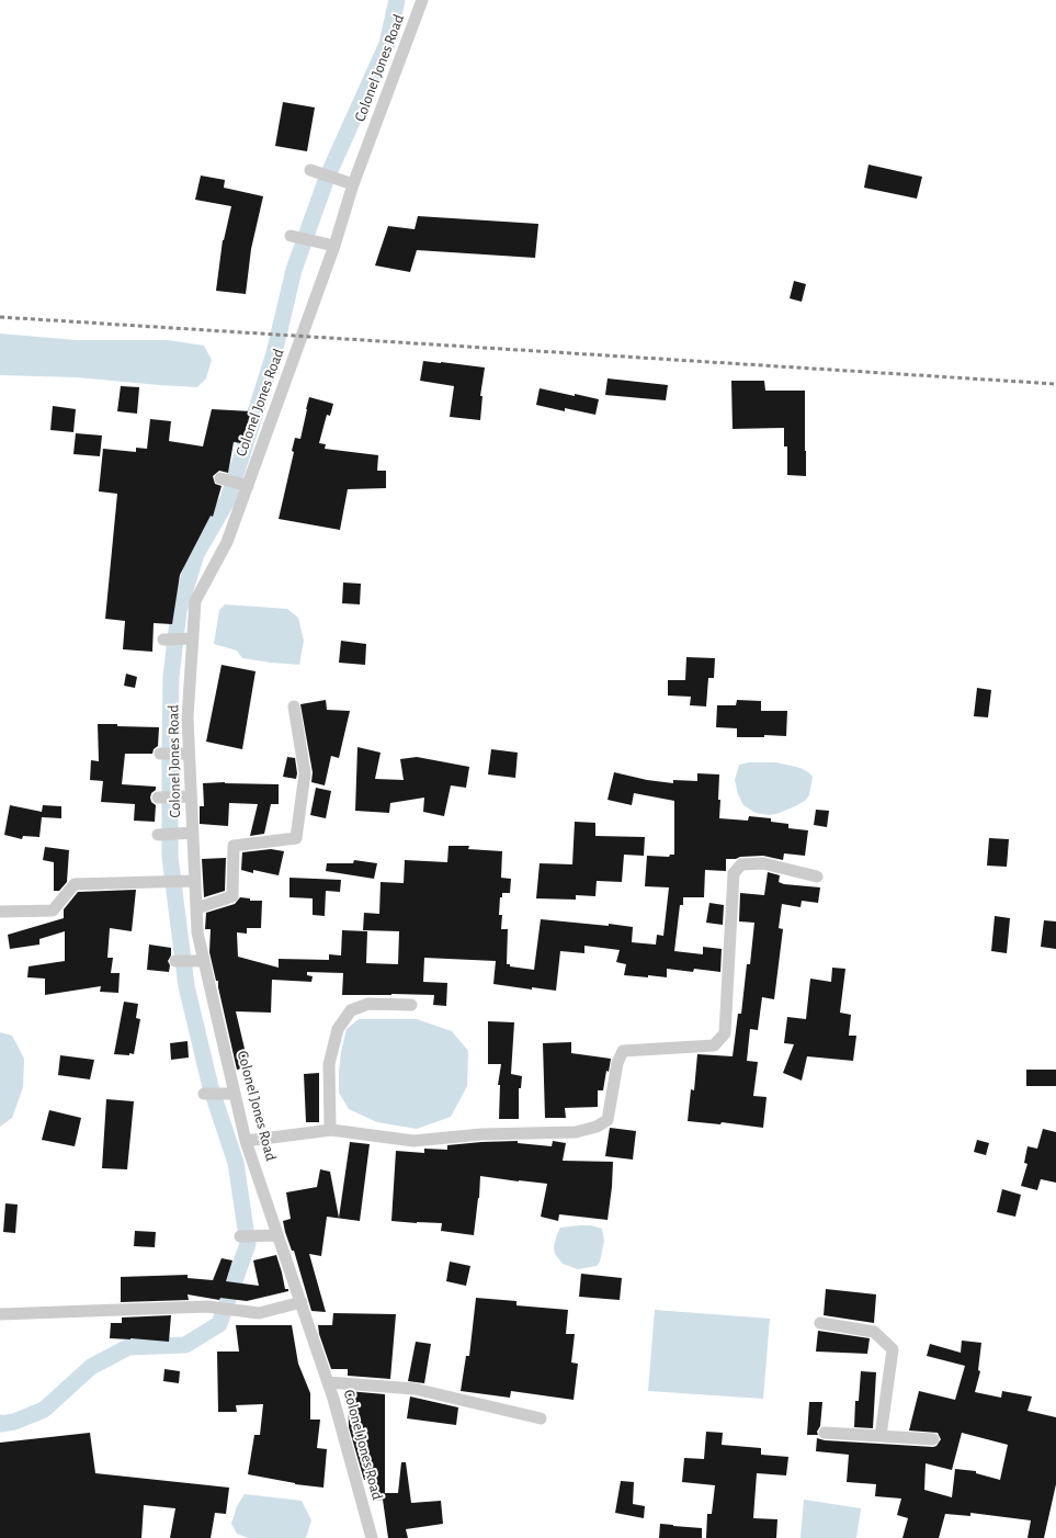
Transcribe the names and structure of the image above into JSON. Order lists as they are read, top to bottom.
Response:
{
  "streets": {
    "street": ["Colonel Jones Road"]
  }
}
